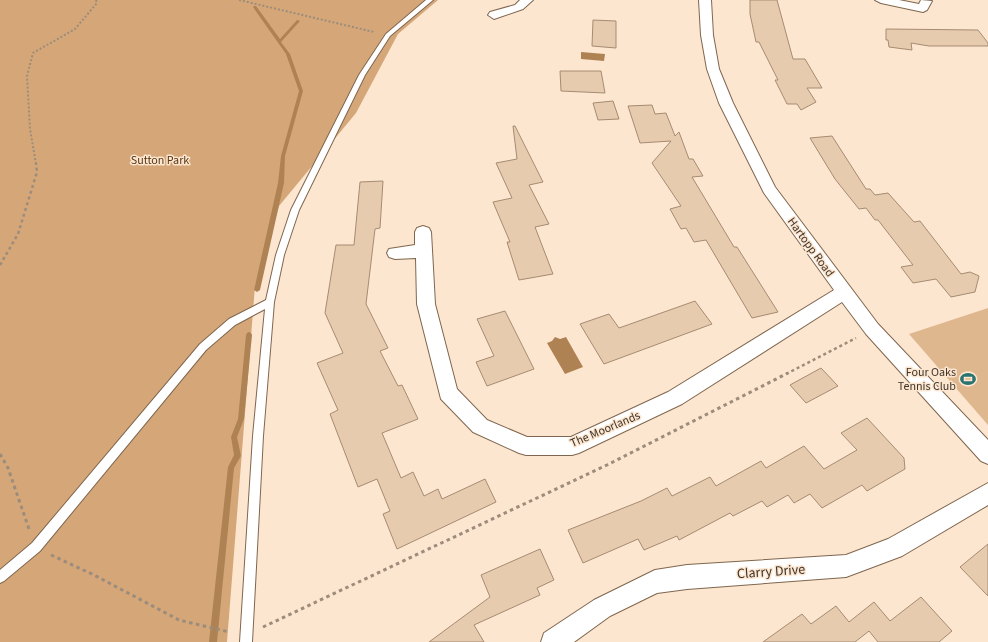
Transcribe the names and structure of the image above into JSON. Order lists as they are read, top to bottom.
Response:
{
  "streets": {
    "street": ["Hartopp Road", "The Moorlands", "Clarry Drive"]
  },
  "crossings": [
    ["Hartopp Road", "The Moorlands"]
  ],
  "parks": ["Sutton Park"],
  "places": {
    "sports": ["Four Oaks Tennis Club"]
  }
}
